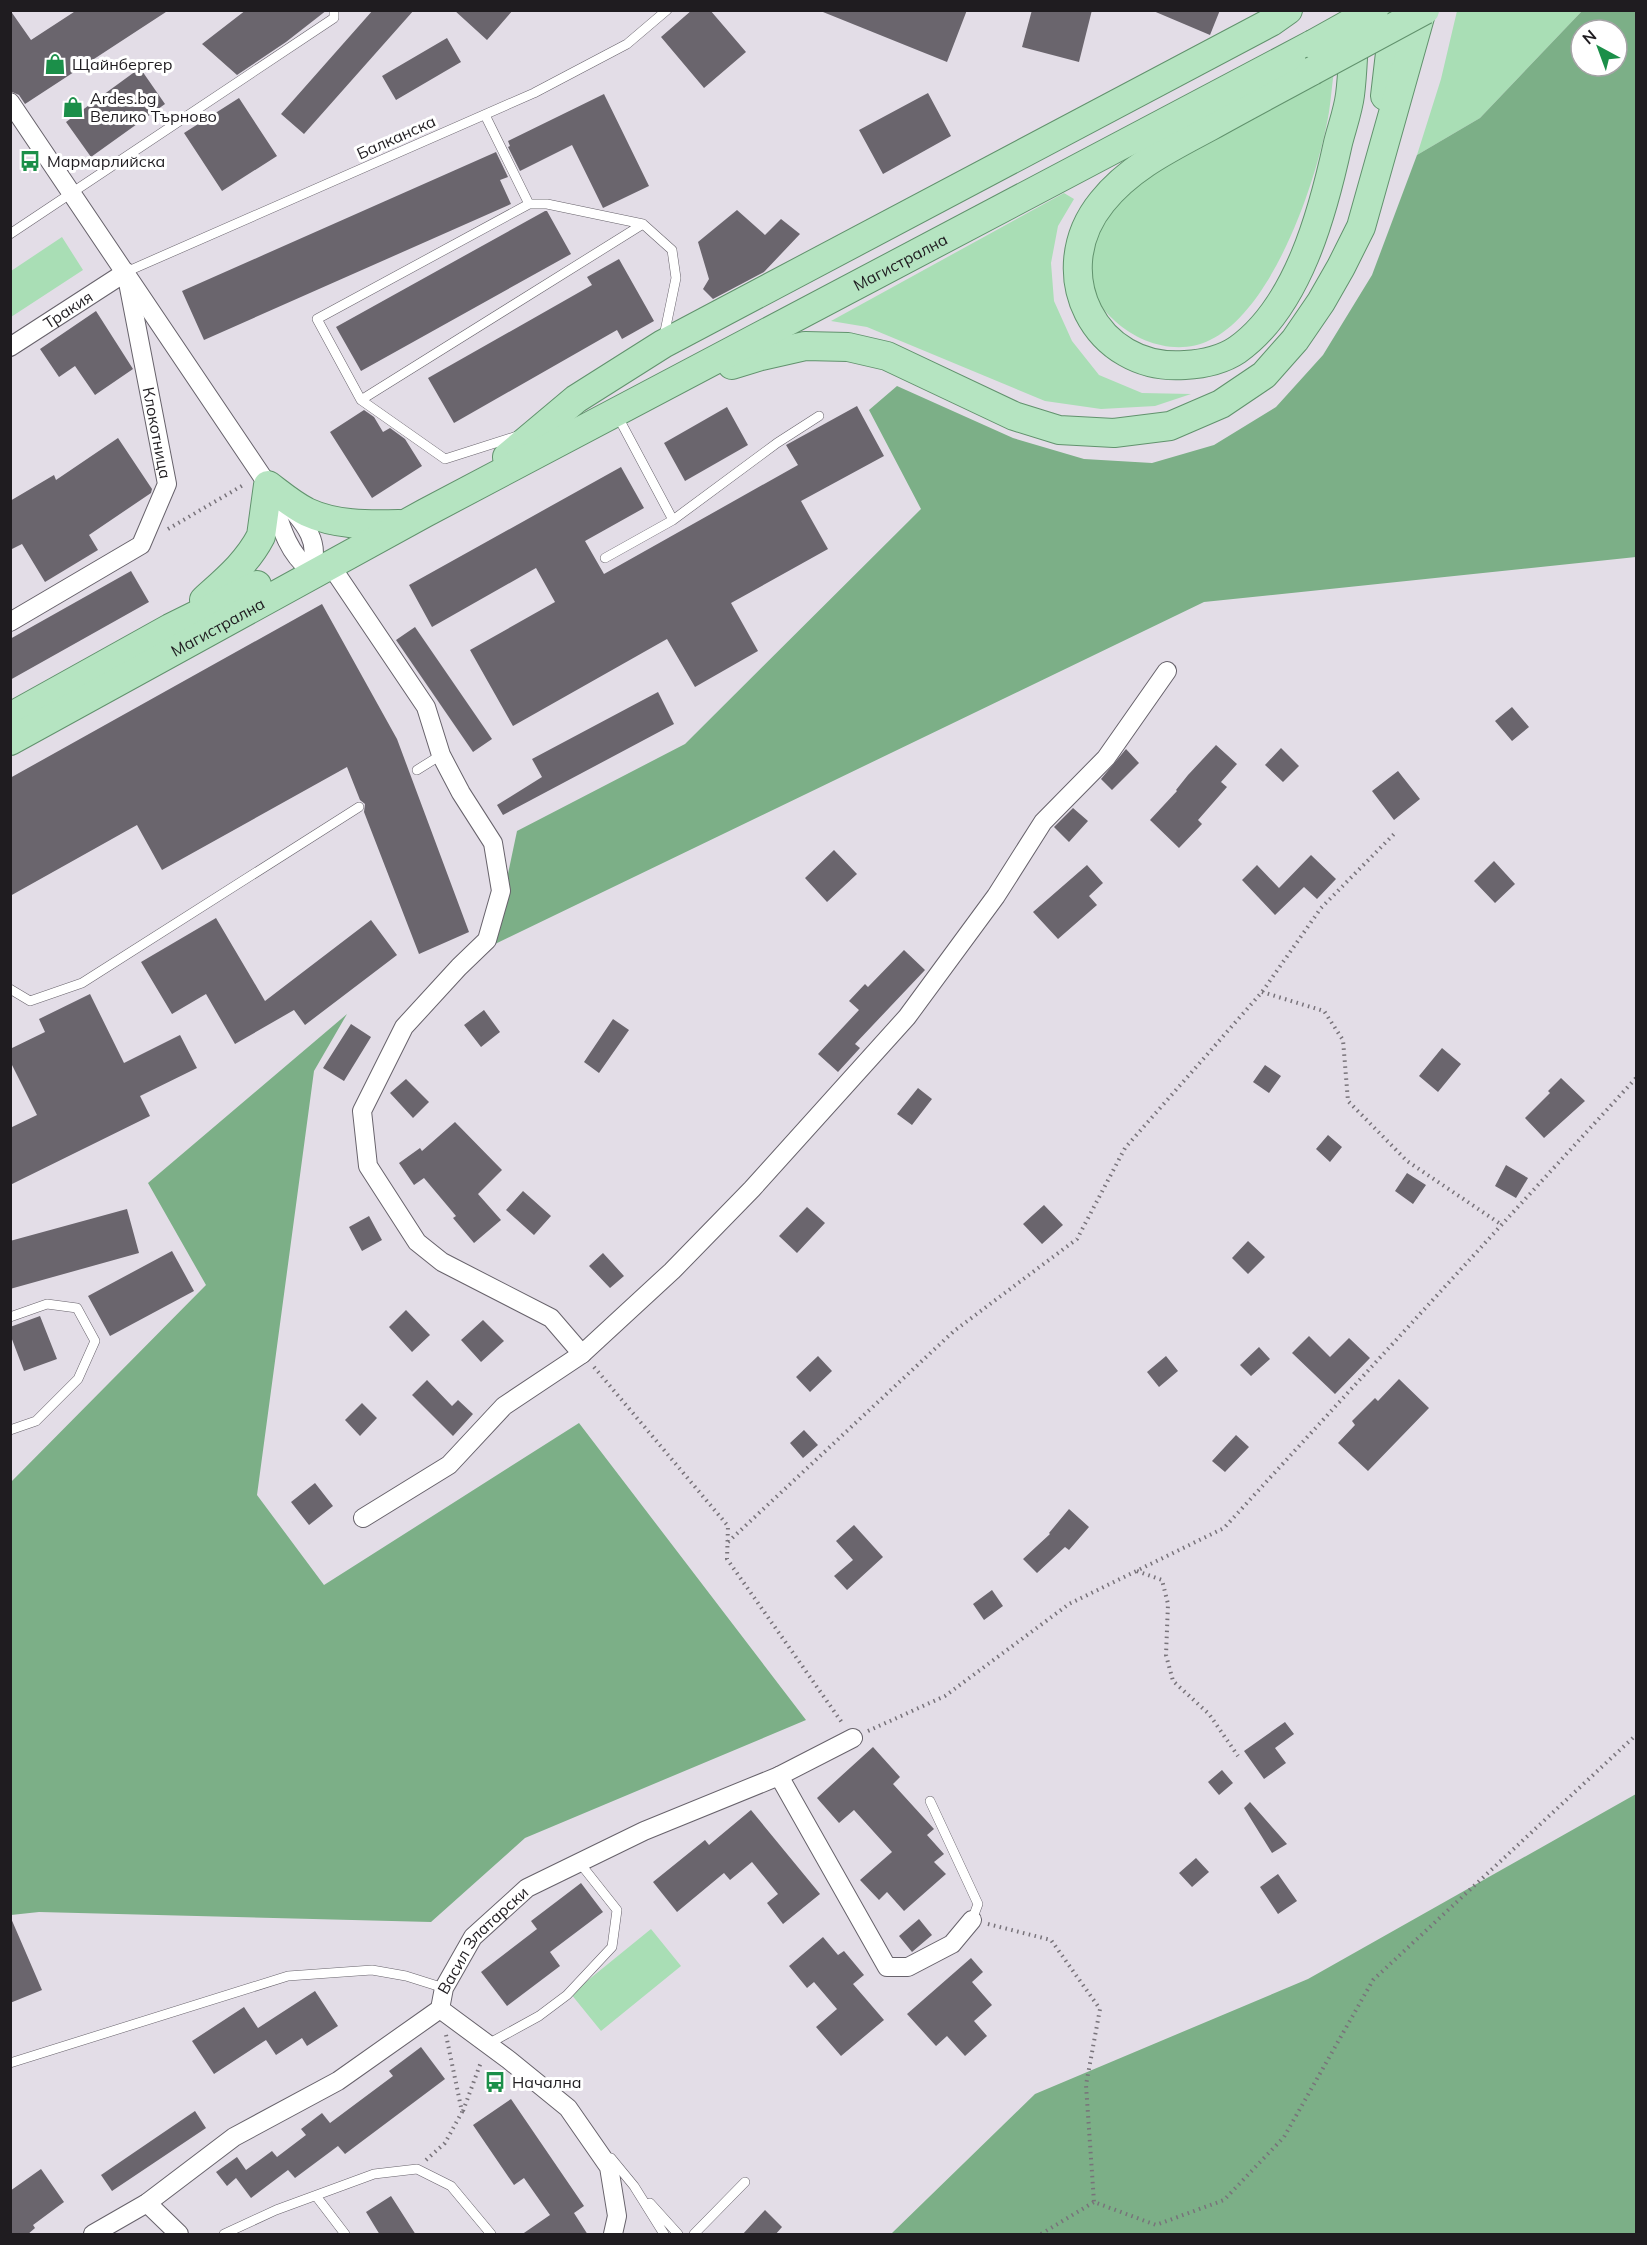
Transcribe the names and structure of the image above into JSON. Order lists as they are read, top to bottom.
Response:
{
  "streets": {
    "main road": ["Магистрална"],
    "street": ["Тракия", "Клокотница", "Васил Златарски"],
    "lane": ["Балканска"]
  },
  "crossings": [
    ["Балканска", "Тракия"],
    ["Балканска", "Клокотница"],
    ["Тракия", "Клокотница"]
  ],
  "places": {
    "shop": ["Щайнбергер", "Ardes.bg Велико Търново"],
    "bus stop": ["Мармарлийска", "Начална"]
  },
  "north": "top left"
}
